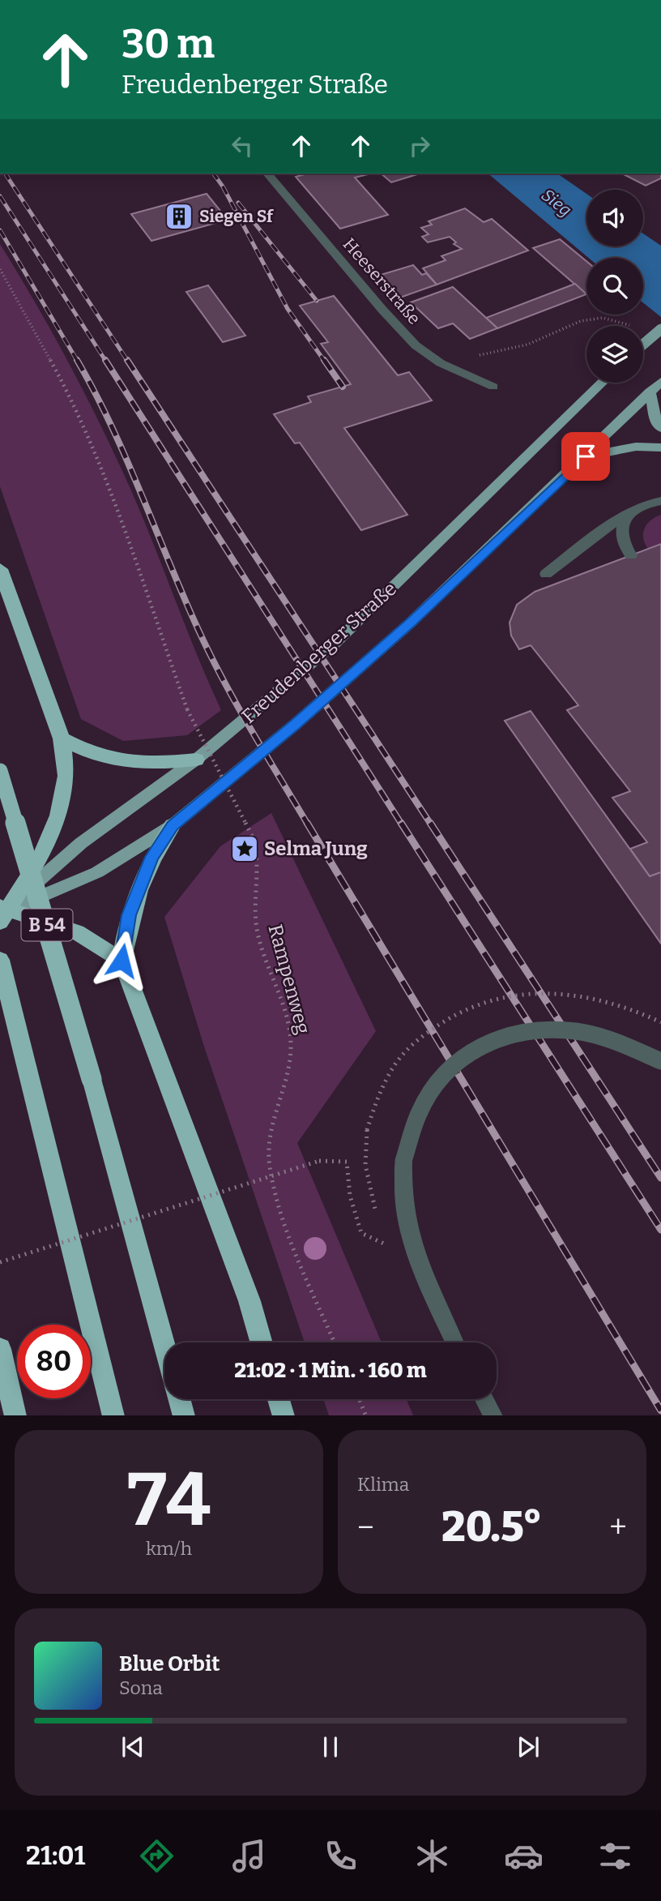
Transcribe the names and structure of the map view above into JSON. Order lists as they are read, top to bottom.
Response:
{
  "streets": {
    "highway": ["B 54"],
    "main road": ["Freudenberger Straße"],
    "street": ["Heeserstraße"],
    "path": ["Rampenweg"]
  },
  "water": ["Sieg"],
  "places": {
    "building": ["Siegen Sf"],
    "place": ["Selma Jung"]
  },
  "page": {
    "turn": ["30 m", "Freudenberger Straße"],
    "limit": "80",
    "trip": "21:02 · 1 Min. · 160 m",
    "tile": [
      ["74", "km/h"],
      "Klima"
    ],
    "heat": ["−", "20.5°", "+"],
    "song": ["Blue Orbit", "Sona"],
    "tabs": "21:01"
  }
}
